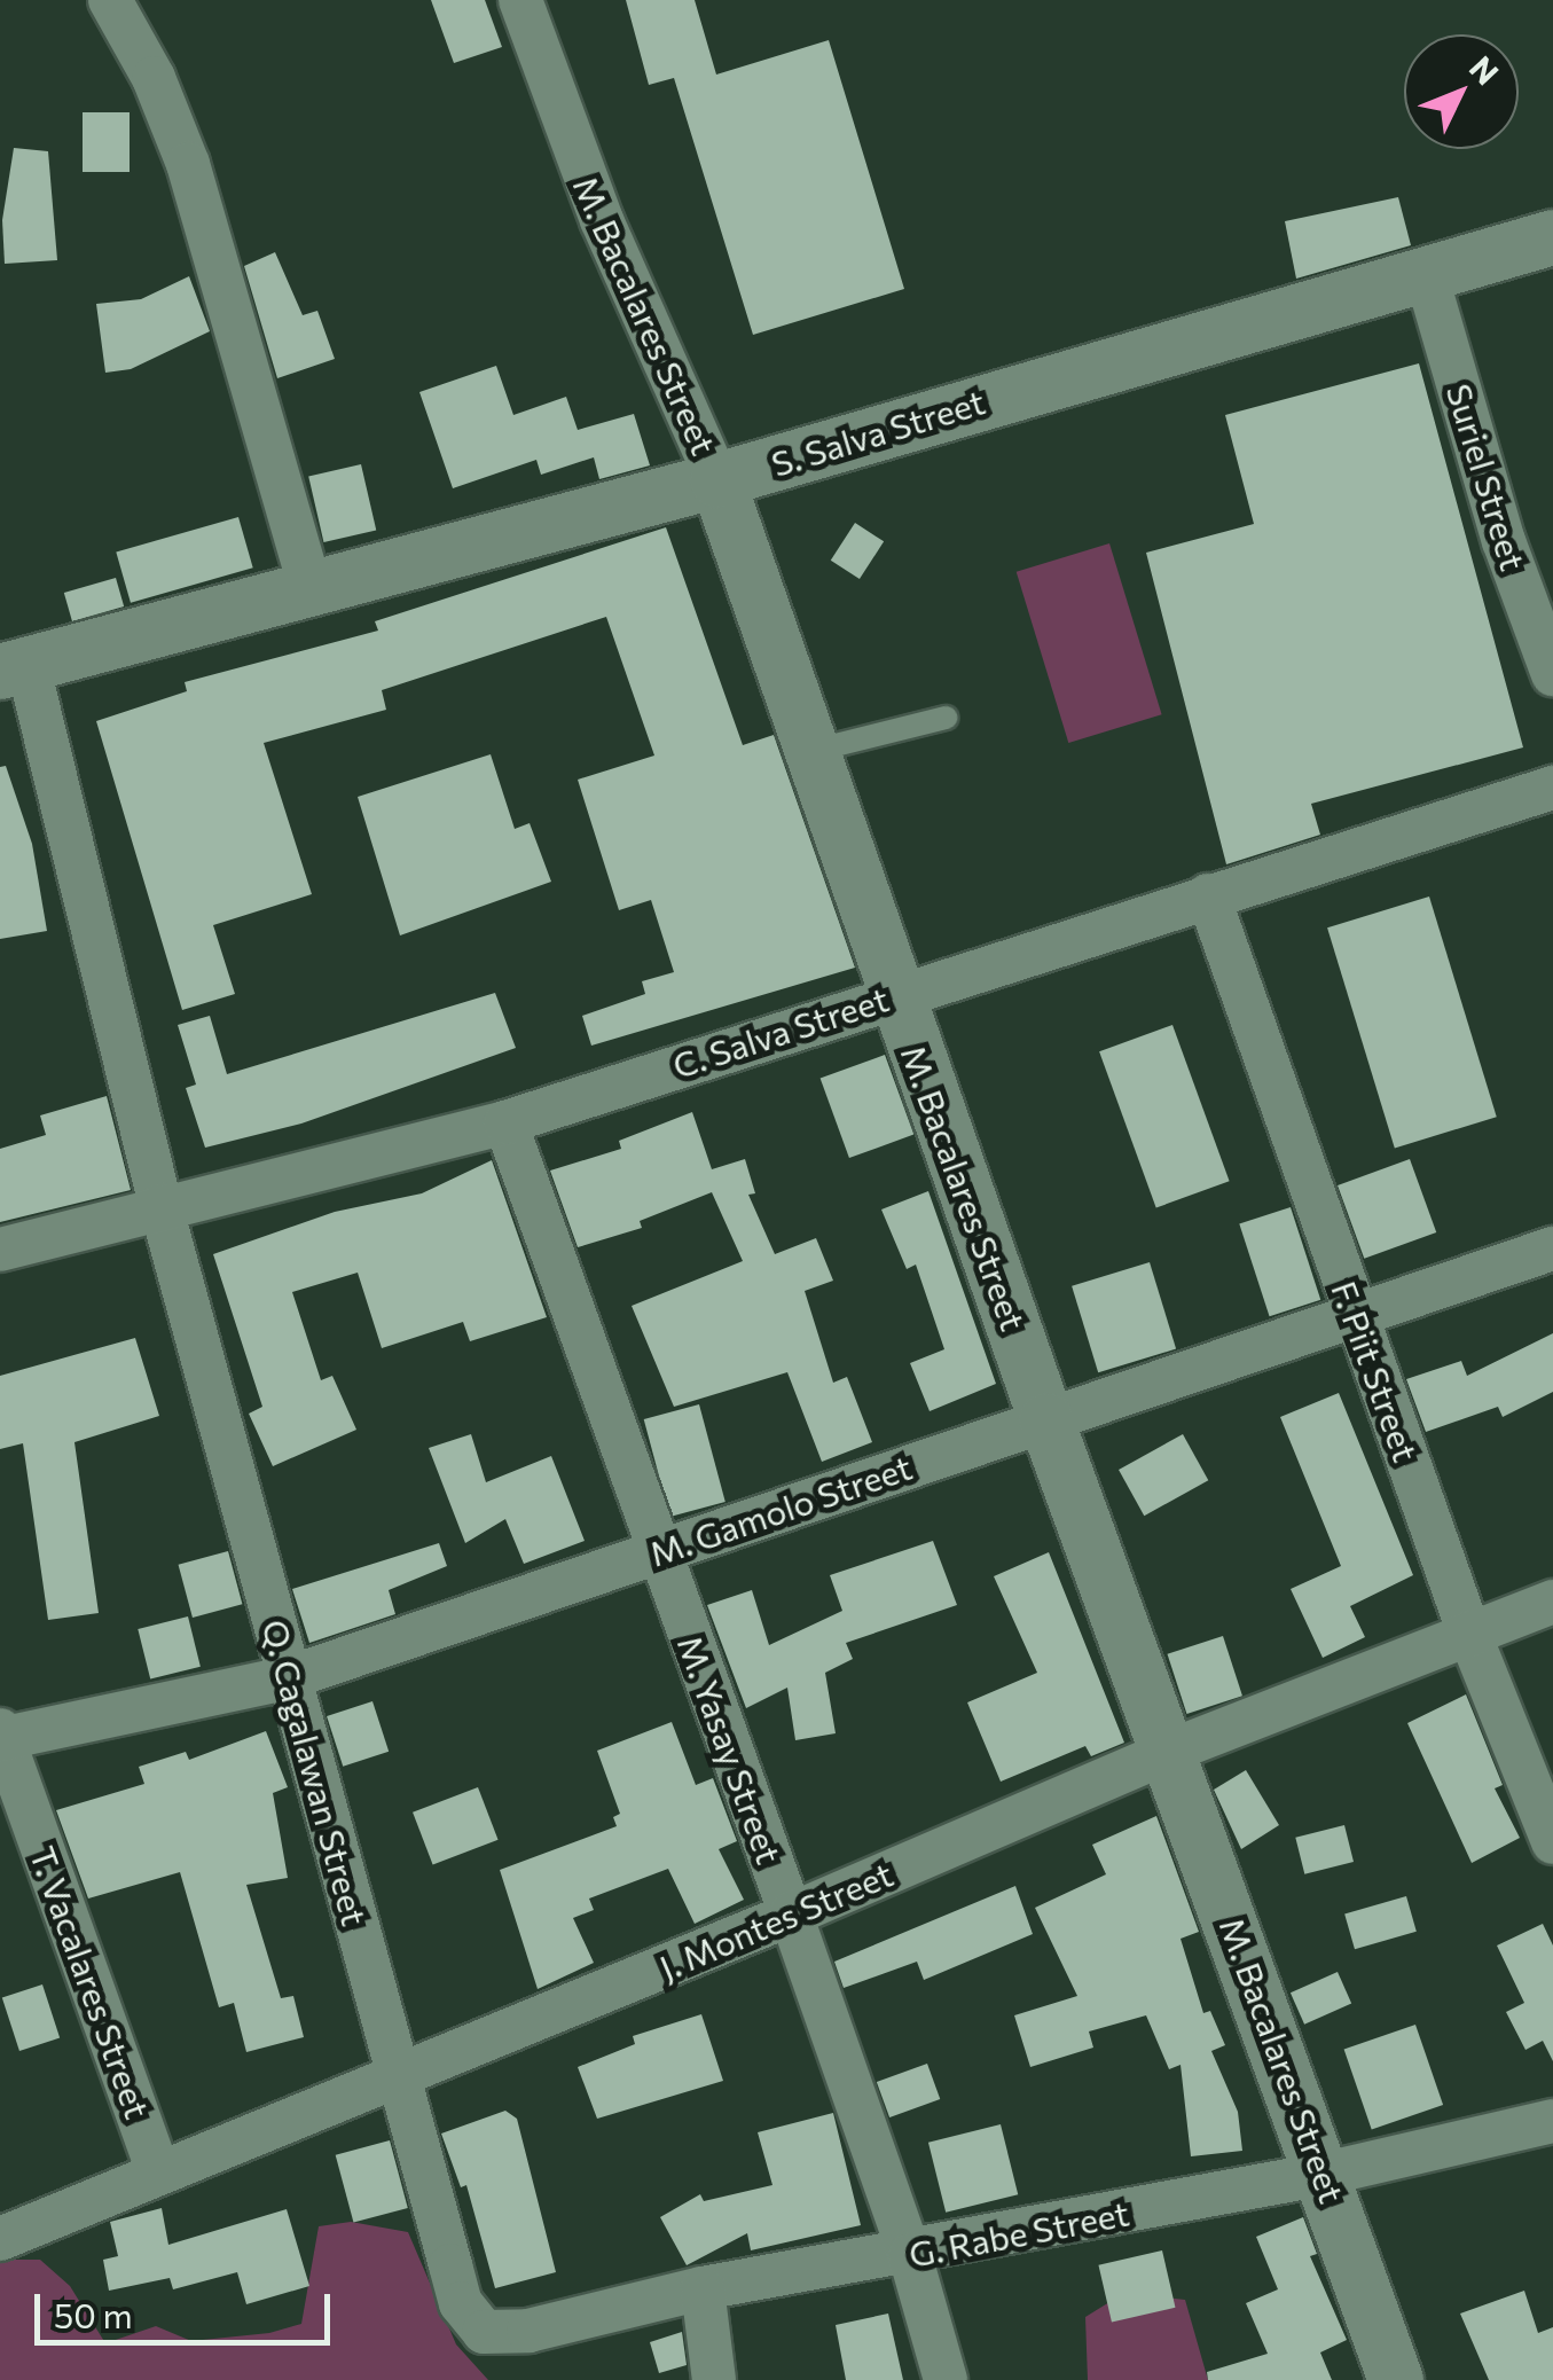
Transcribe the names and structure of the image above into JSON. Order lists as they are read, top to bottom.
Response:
{
  "streets": {
    "street": [
      "M. Bacalares Street",
      "S. Salva Street",
      "Suriel Street",
      "C. Salva Street",
      "F. Piit Street",
      "M. Gamolo Street",
      "M. Yasay Street",
      "Q. Cagalawan Street",
      "J. Montes Street",
      "T. Vacalares Street",
      "G. Rabe Street"
    ]
  },
  "crossings": [
    ["M. Bacalares Street", "S. Salva Street"],
    ["M. Bacalares Street", "C. Salva Street"],
    ["M. Bacalares Street", "M. Gamolo Street"],
    ["M. Bacalares Street", "J. Montes Street"],
    ["M. Bacalares Street", "G. Rabe Street"],
    ["S. Salva Street", "Suriel Street"],
    ["S. Salva Street", "Q. Cagalawan Street"],
    ["C. Salva Street", "F. Piit Street"],
    ["C. Salva Street", "M. Yasay Street"],
    ["C. Salva Street", "Q. Cagalawan Street"],
    ["F. Piit Street", "M. Gamolo Street"],
    ["F. Piit Street", "J. Montes Street"],
    ["M. Gamolo Street", "M. Yasay Street"],
    ["M. Gamolo Street", "Q. Cagalawan Street"],
    ["M. Gamolo Street", "T. Vacalares Street"],
    ["M. Yasay Street", "J. Montes Street"],
    ["M. Yasay Street", "G. Rabe Street"],
    ["Q. Cagalawan Street", "J. Montes Street"],
    ["Q. Cagalawan Street", "G. Rabe Street"],
    ["J. Montes Street", "T. Vacalares Street"]
  ],
  "scale_bar": "50 m",
  "north": "top right"
}
